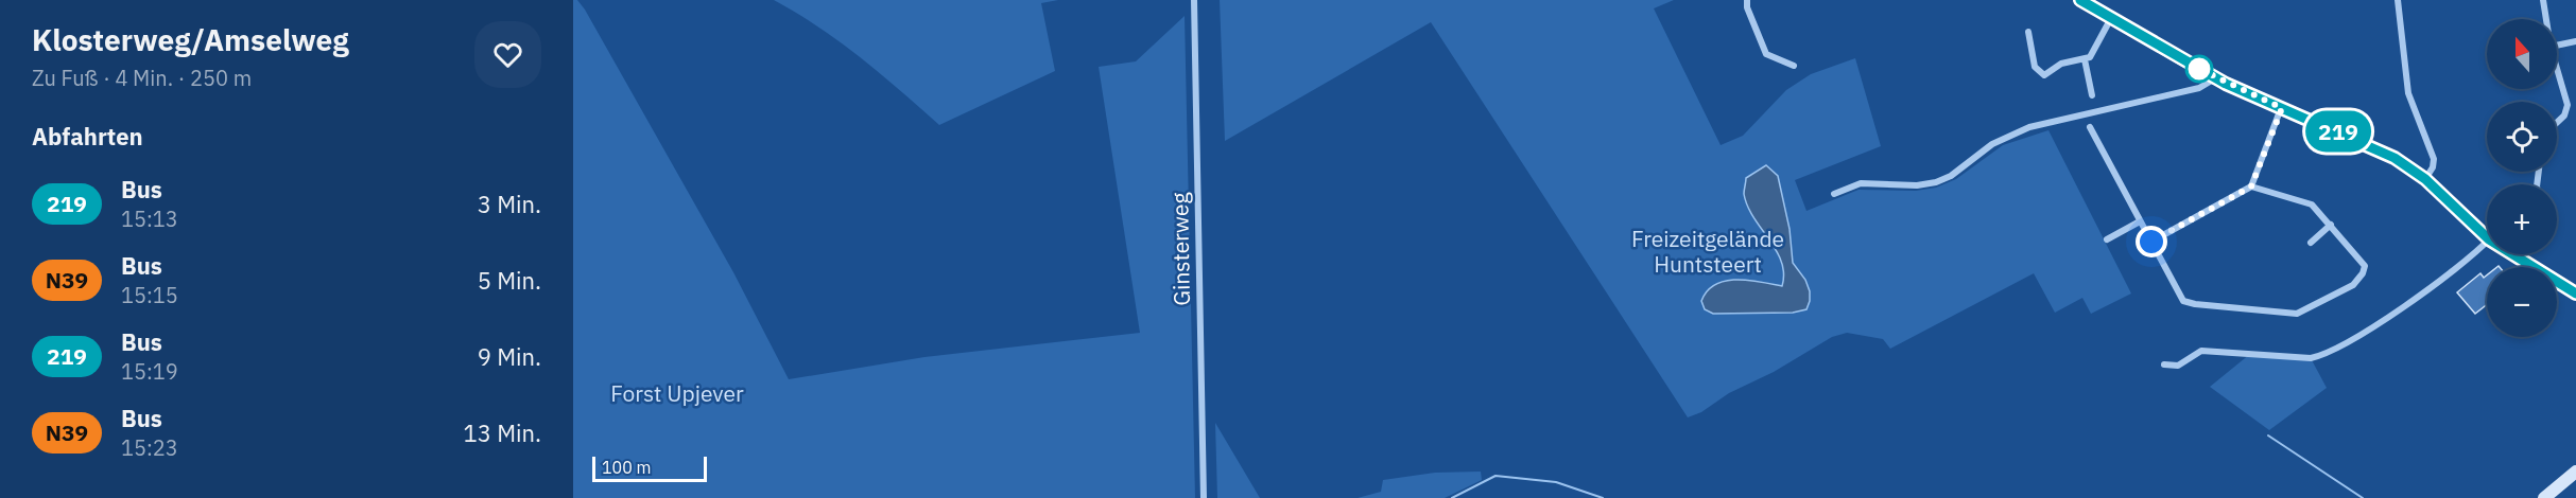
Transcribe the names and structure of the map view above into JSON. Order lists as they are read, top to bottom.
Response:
{
  "streets": {
    "street": ["Ginsterweg"]
  },
  "parks": ["Freizeitgelände Huntsteert", "Forst Upjever"],
  "lines": ["bus line 219"],
  "scale_bar": "100 m",
  "north": "top",
  "page": {
    "heading": [
      ["Klosterweg/Amselweg", "Zu Fuß · 4 Min. · 250 m"],
      "Abfahrten"
    ],
    "on_map": "219",
    "map_buttons": ["+", "−"],
    "list": [
      {
        "mark": "219",
        "name": "Bus",
        "note": "15:13",
        "value": "3 Min."
      },
      {
        "mark": "N39",
        "name": "Bus",
        "note": "15:15",
        "value": "5 Min."
      },
      {
        "mark": "219",
        "name": "Bus",
        "note": "15:19",
        "value": "9 Min."
      },
      {
        "mark": "N39",
        "name": "Bus",
        "note": "15:23",
        "value": "13 Min."
      }
    ],
    "scale": "100 m"
  }
}
